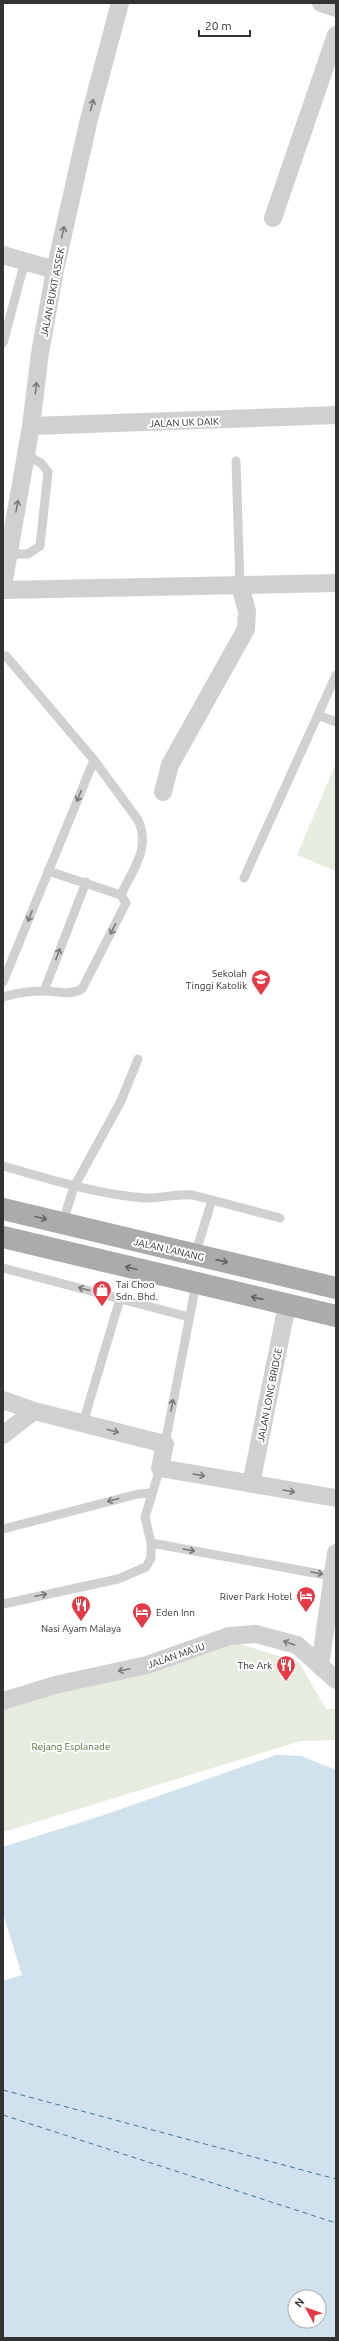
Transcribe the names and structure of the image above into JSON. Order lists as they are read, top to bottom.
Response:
{
  "streets": {
    "main road": ["JALAN LANANG"],
    "street": [
      "JALAN BUKIT ASSEK",
      "JALAN UK DAIK",
      "JALAN LONG BRIDGE",
      "JALAN MAJU"
    ]
  },
  "crossings": [
    ["JALAN BUKIT ASSEK", "JALAN UK DAIK"]
  ],
  "one_way": ["JALAN BUKIT ASSEK"],
  "parks": ["Rejang Esplanade"],
  "places": {
    "school or university": ["Sekolah Tinggi Katolik"],
    "shop": ["Tai Choo Sdn. Bhd."],
    "hotel": ["River Park Hotel", "Eden Inn"],
    "restaurant": ["Nasi Ayam Malaya", "The Ark"]
  },
  "scale_bar": "20 m",
  "north": "top left"
}
